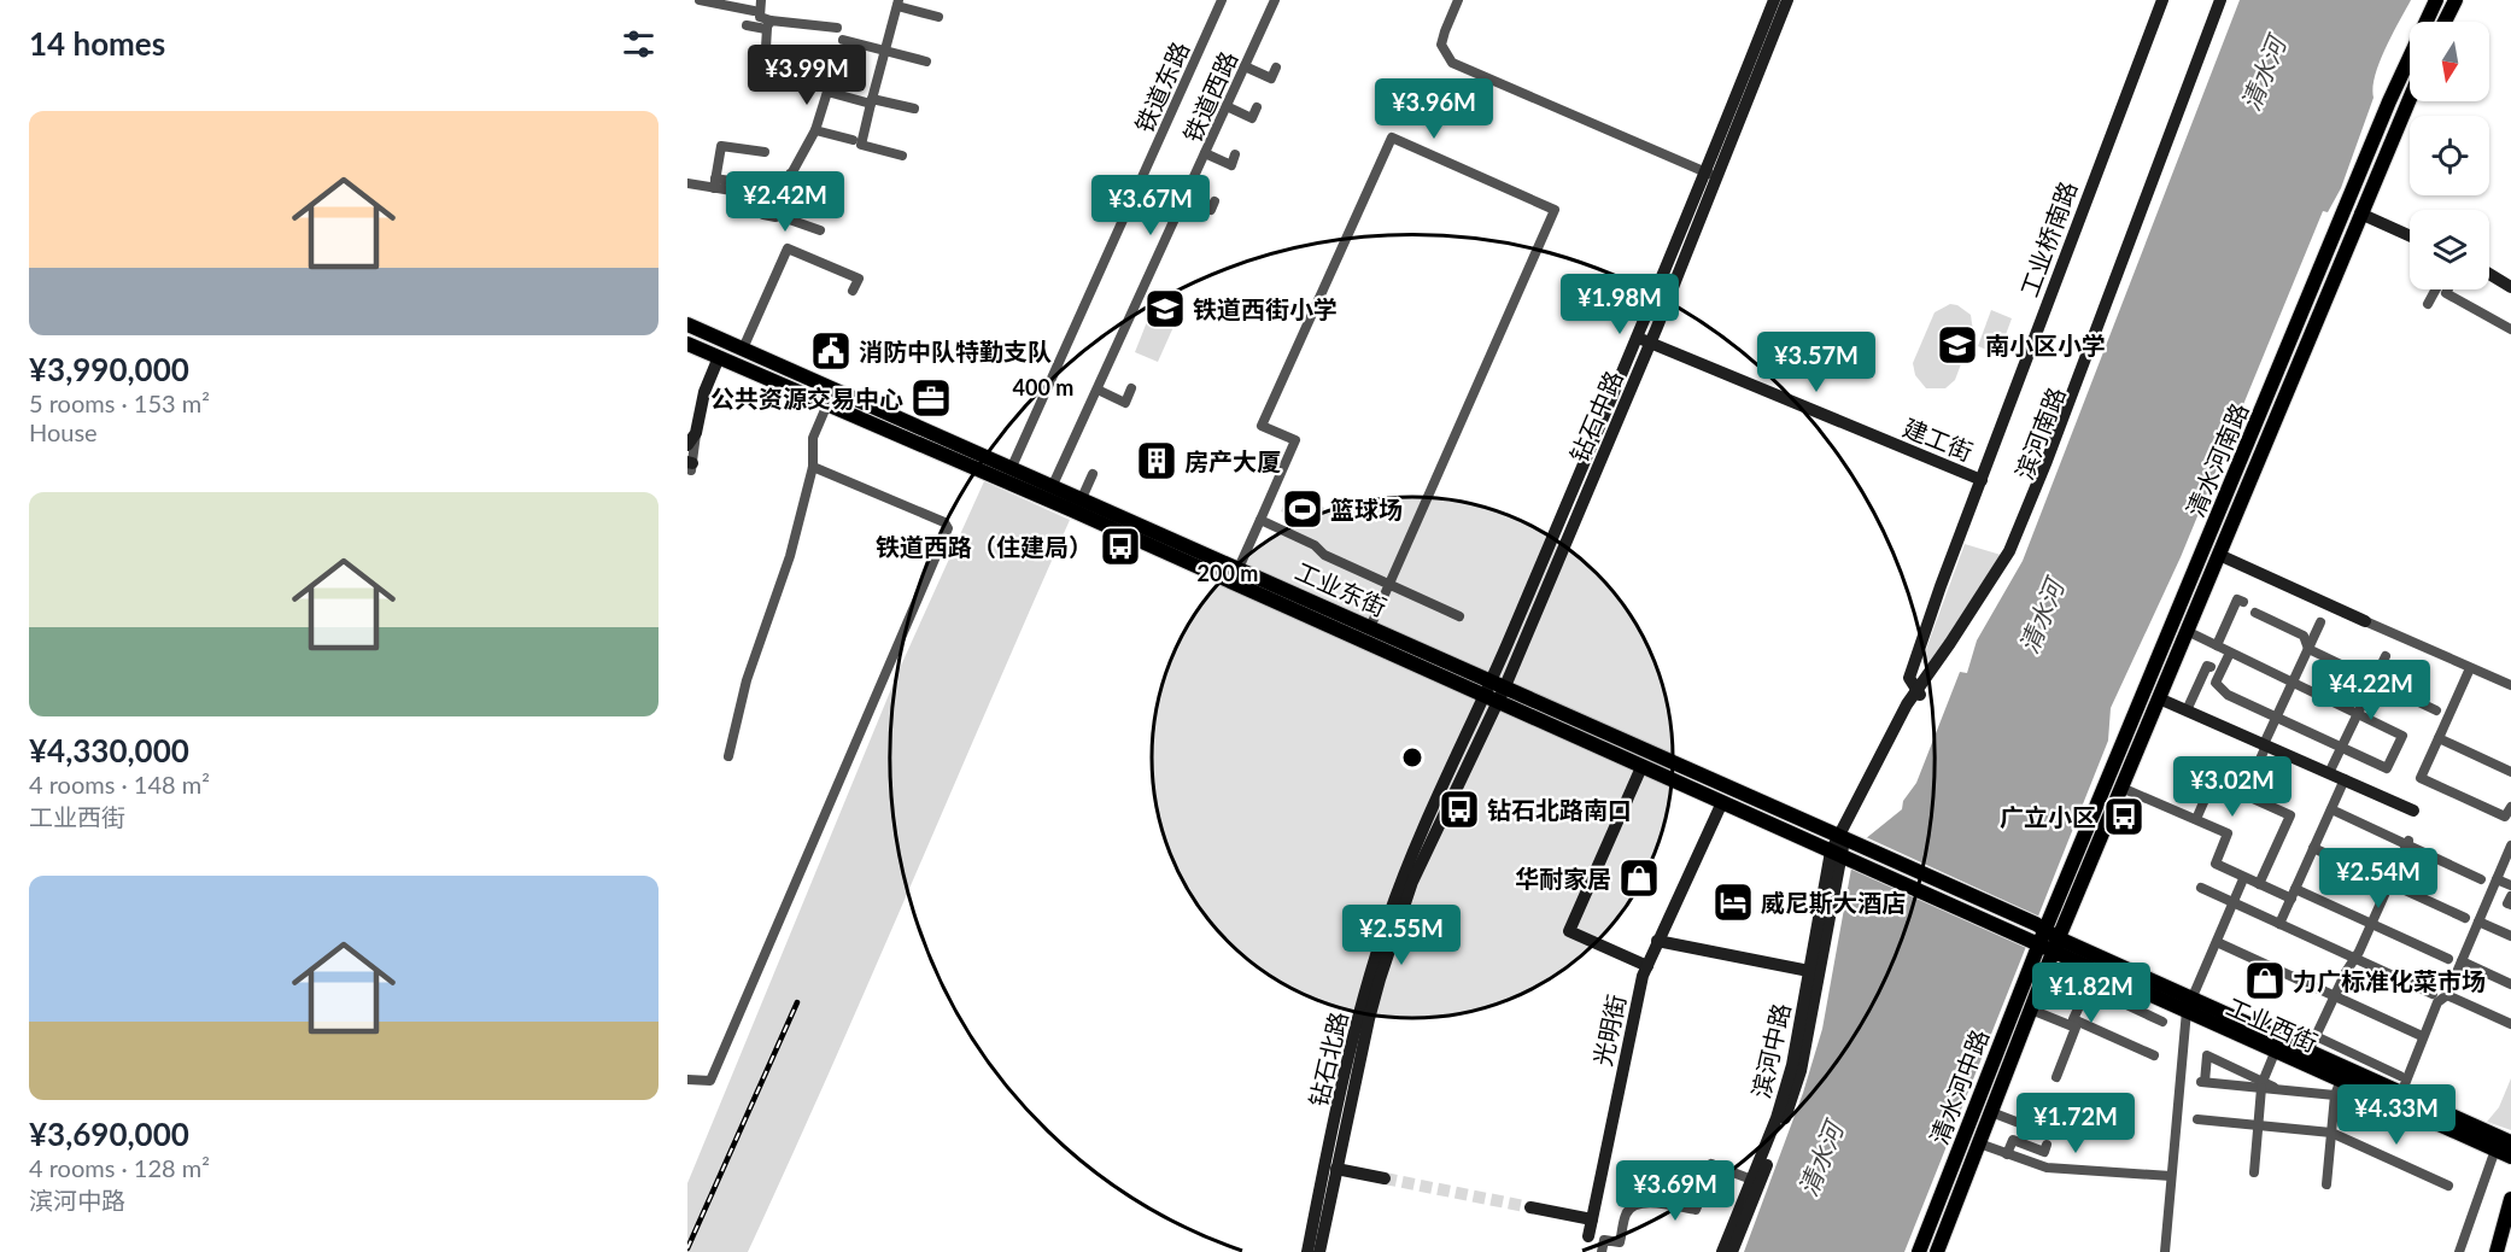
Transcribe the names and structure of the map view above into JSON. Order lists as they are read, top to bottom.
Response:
{
  "streets": {
    "main road": [
      "工业桥南路",
      "钻石中路",
      "滨河南路",
      "建工街",
      "清水河南路",
      "工业东街",
      "工业西街",
      "光明街",
      "滨河中路",
      "钻石北路",
      "清水河中路"
    ],
    "street": ["铁道东路", "铁道西路"]
  },
  "crossings": [
    ["铁道东路", "工业东街"],
    ["铁道西路", "工业东街"],
    ["工业桥南路", "滨河南路"],
    ["工业桥南路", "建工街"],
    ["钻石中路", "建工街"],
    ["钻石中路", "工业东街"],
    ["钻石中路", "钻石北路"],
    ["滨河南路", "工业东街"],
    ["滨河南路", "滨河中路"],
    ["清水河南路", "工业东街"],
    ["清水河南路", "工业西街"],
    ["清水河南路", "清水河中路"],
    ["工业东街", "工业西街"],
    ["工业东街", "光明街"],
    ["工业东街", "滨河中路"],
    ["工业东街", "钻石北路"],
    ["工业东街", "清水河中路"],
    ["工业西街", "清水河中路"]
  ],
  "water": ["清水河"],
  "places": {
    "school or university": ["铁道西街小学", "南小区小学"],
    "public building": ["消防中队特勤支队"],
    "office": ["公共资源交易中心"],
    "building": ["房产大厦"],
    "sports": ["篮球场"],
    "bus stop": ["铁道西路（住建局）", "钻石北路南口", "广立小区"],
    "shop": ["华耐家居", "力广标准化菜市场"],
    "hotel": ["威尼斯大酒店"]
  },
  "north": "bottom",
  "page": {
    "heading": "14 homes",
    "price": [
      "¥3.99M",
      "¥3.96M",
      "¥2.42M",
      "¥3.67M",
      "¥1.98M",
      "¥3.57M",
      "¥4.22M",
      "¥3.02M",
      "¥2.54M",
      "¥2.55M",
      "¥1.82M",
      "¥4.33M",
      "¥1.72M",
      "¥3.69M"
    ],
    "list": [
      {
        "name": "¥3,990,000",
        "note": "5 rooms · 153 m² · House"
      },
      {
        "name": "¥4,330,000",
        "note": "4 rooms · 148 m² · 工业西街"
      },
      {
        "name": "¥3,690,000",
        "note": "4 rooms · 128 m² · 滨河中路"
      }
    ]
  },
  "rings": ["400 m", "200 m"]
}
